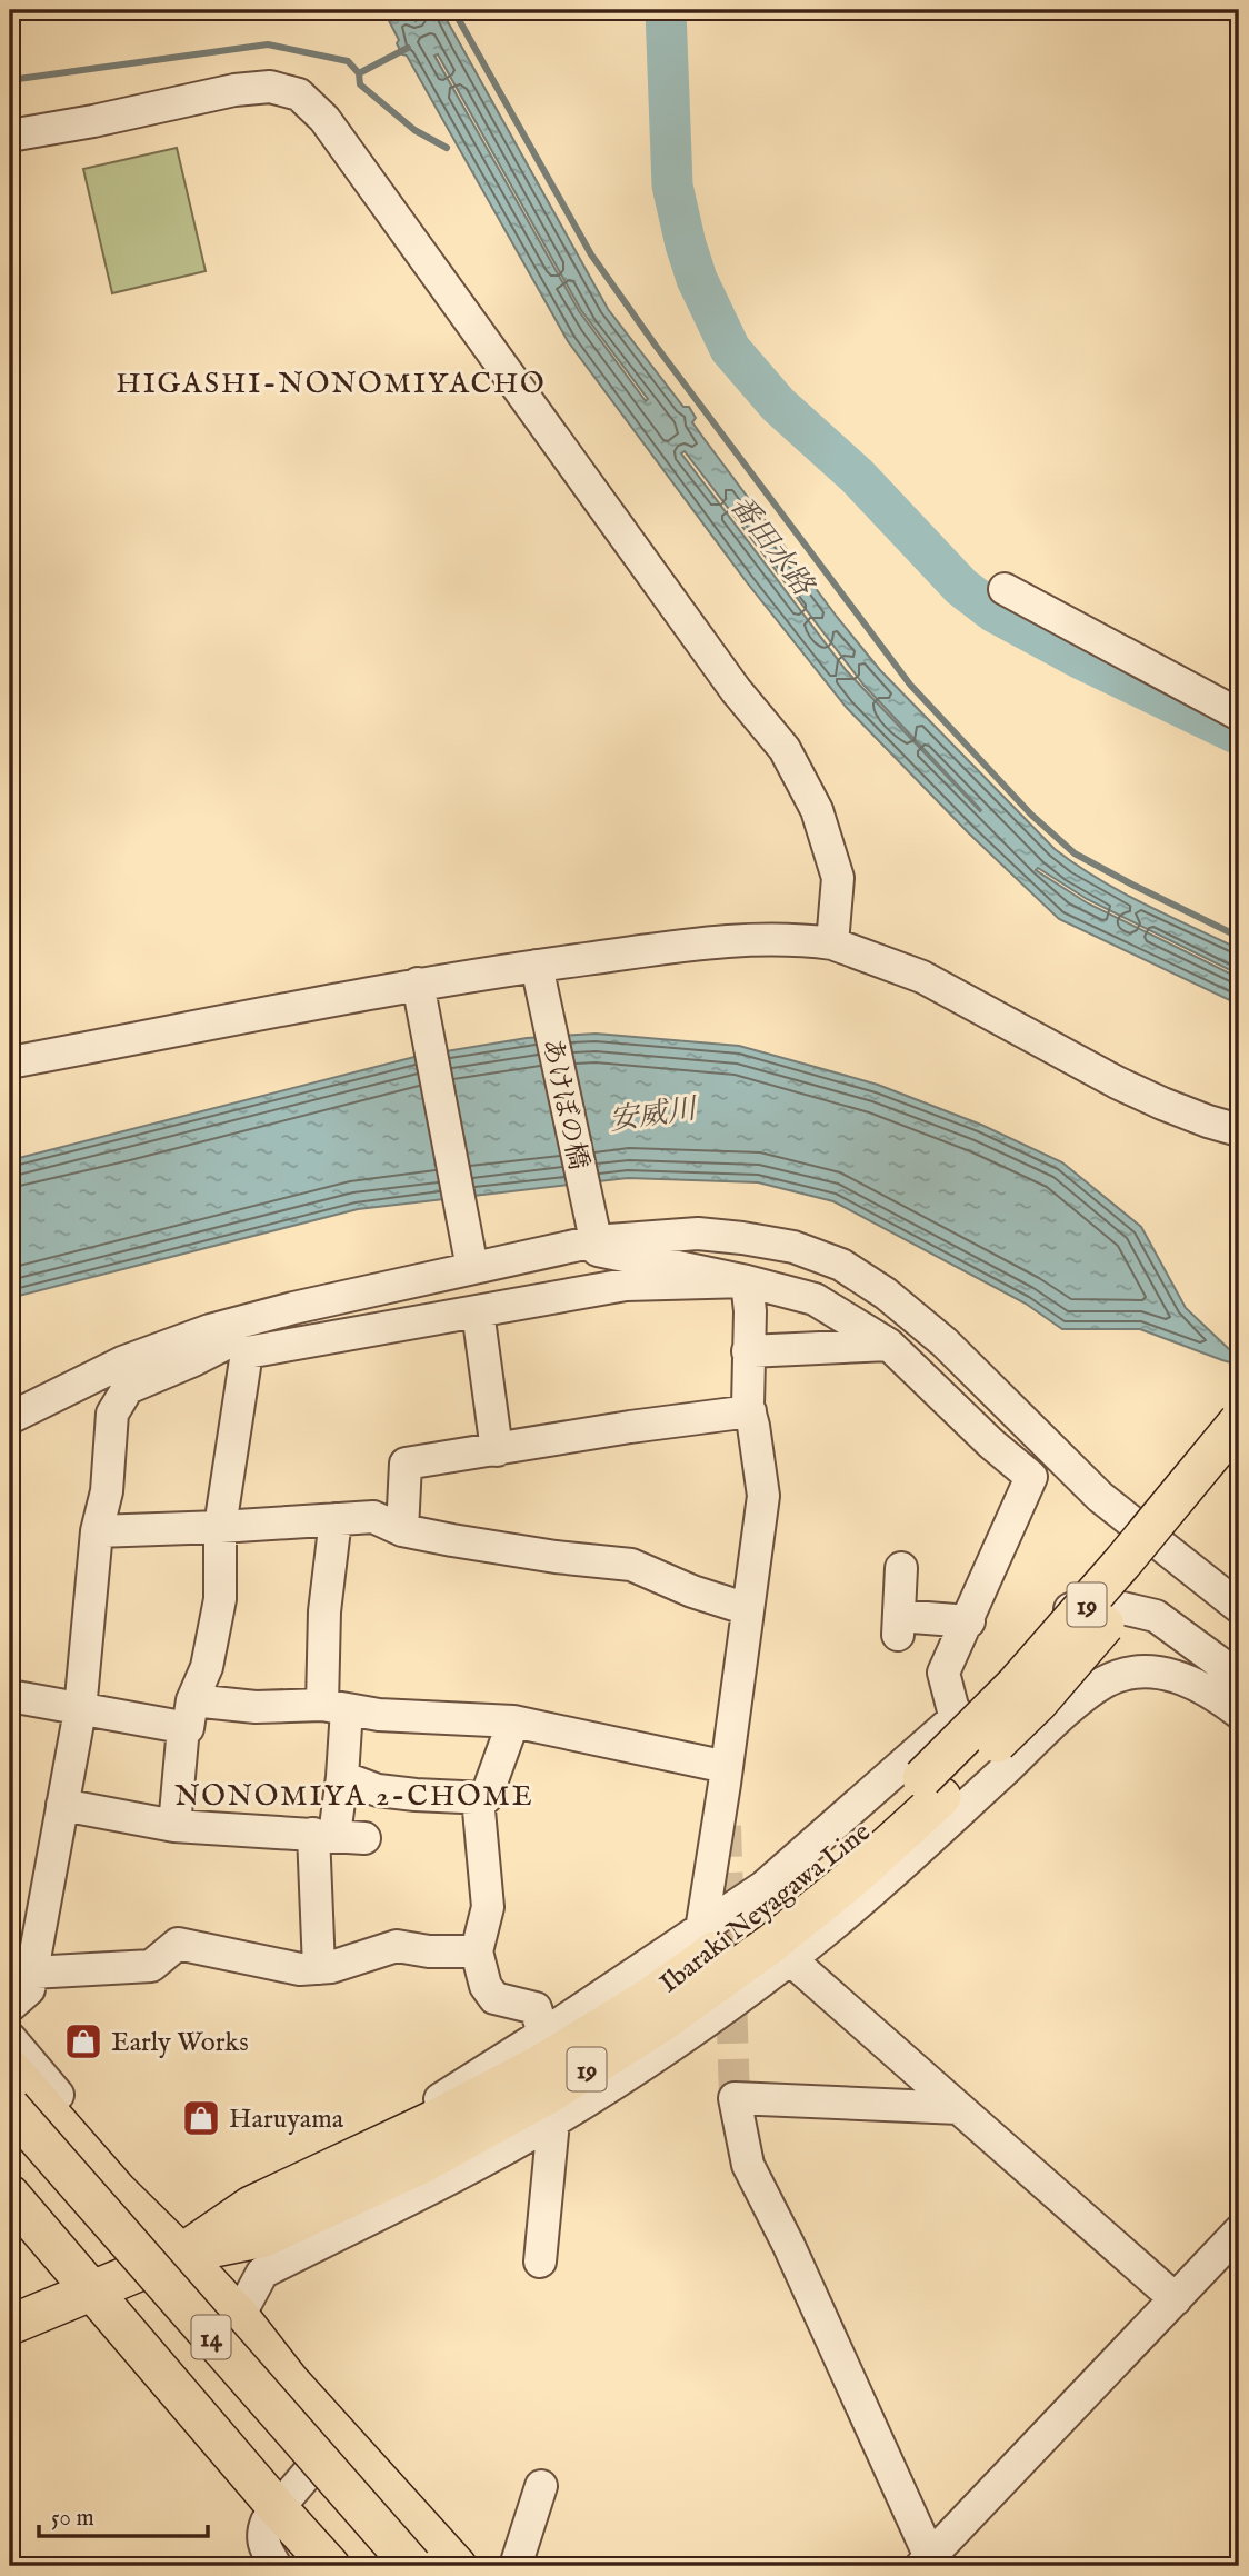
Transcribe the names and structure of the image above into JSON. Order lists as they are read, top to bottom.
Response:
{
  "streets": {
    "main road": ["19", "Ibaraki Neyagawa Line", "14"],
    "street": ["あけぼの橋"]
  },
  "districts": ["HIGASHI-NONOMIYACHO", "NONOMIYA 2-CHOME"],
  "water": ["番田水路", "安威川"],
  "places": {
    "shop": ["Early Works", "Haruyama"]
  },
  "scale_bar": "50 m"
}
